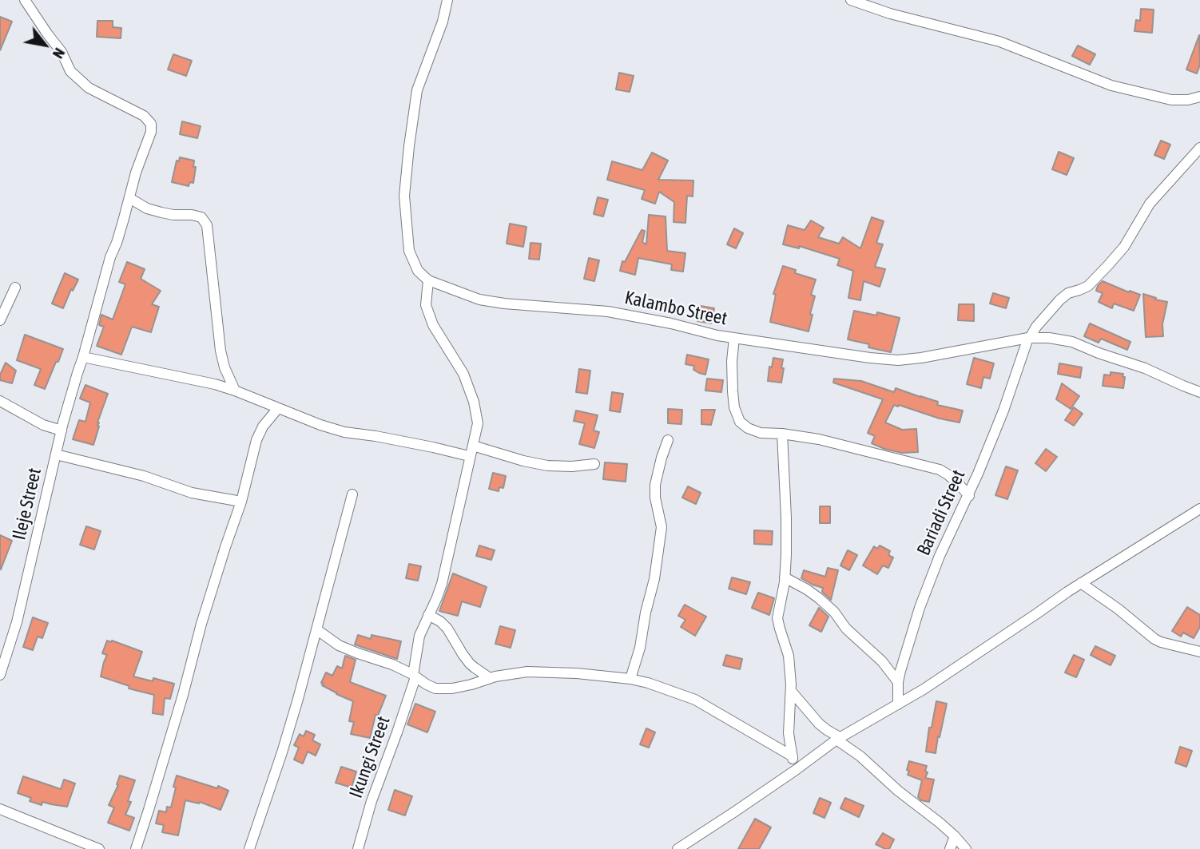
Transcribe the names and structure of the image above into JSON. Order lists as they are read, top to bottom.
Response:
{
  "streets": {
    "street": [
      "Kalambo Street",
      "Ileje Street",
      "Bariadi Street",
      "Ikungi Street"
    ]
  },
  "crossings": [
    ["Kalambo Street", "Bariadi Street"],
    ["Kalambo Street", "Ikungi Street"]
  ],
  "north": "bottom right"
}
